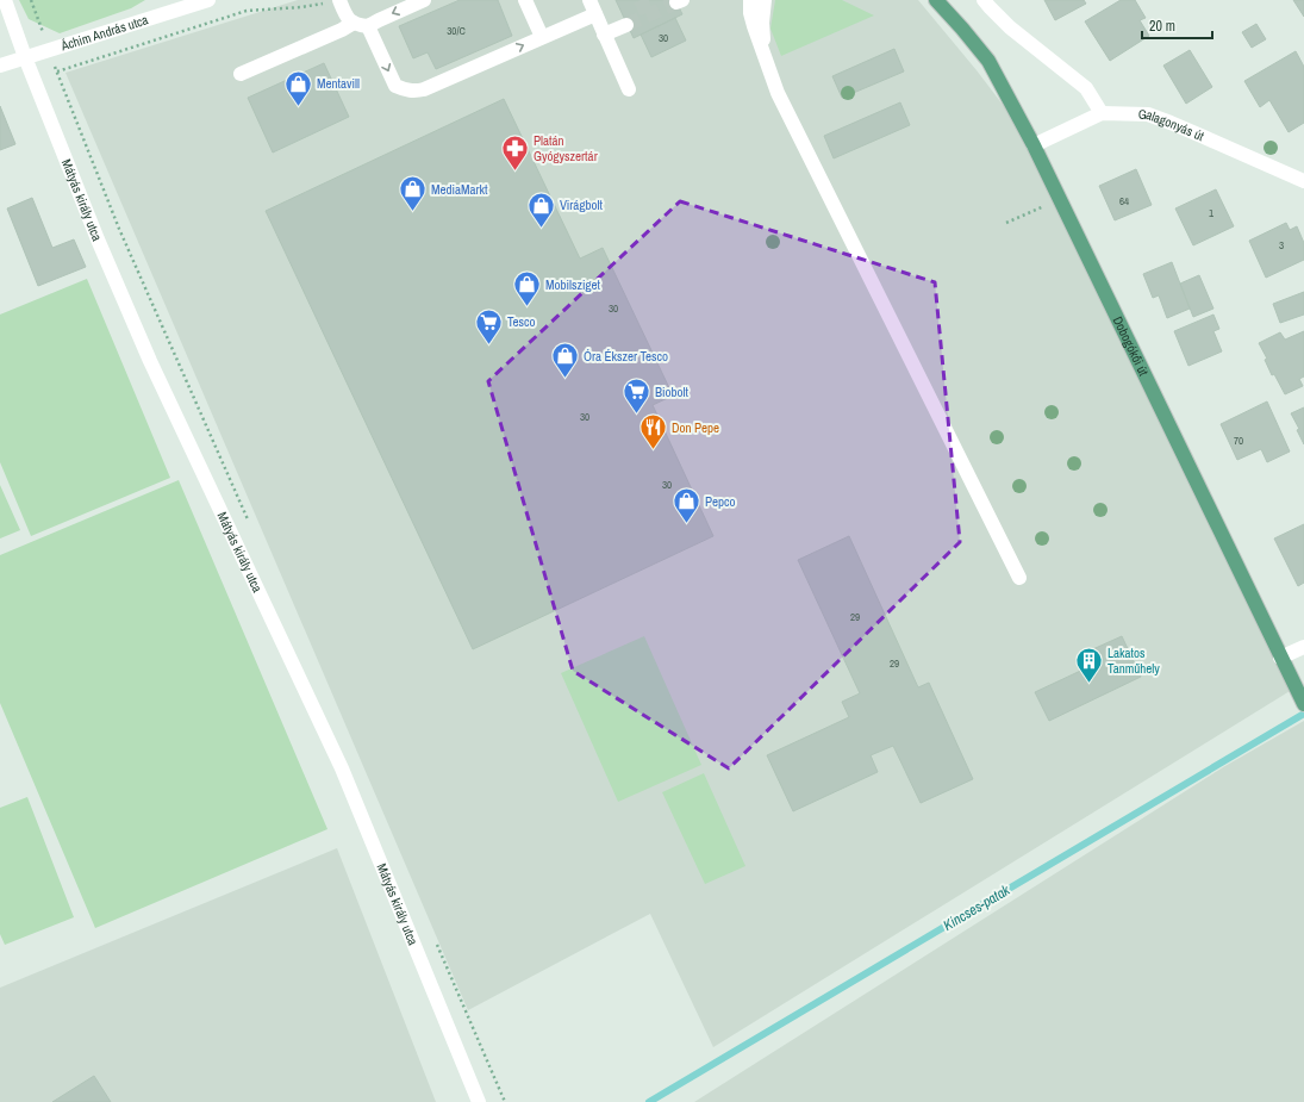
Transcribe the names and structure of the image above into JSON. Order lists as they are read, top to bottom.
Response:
{
  "streets": {
    "main road": ["Dobogókői út"],
    "street": ["Áchim András utca", "Galagonyás út", "Mátyás király utca"]
  },
  "crossings": [
    ["Áchim András utca", "Mátyás király utca"],
    ["Galagonyás út", "Dobogókői út"]
  ],
  "water": ["Kincses-patak"],
  "places": {
    "shop": [
      "Mentavill",
      "MediaMarkt",
      "Virágbolt",
      "Mobilsziget",
      "Óra Ékszer Tesco",
      "Pepco"
    ],
    "pharmacy": ["Platán Gyógyszertár"],
    "supermarket": ["Tesco", "Biobolt"],
    "restaurant": ["Don Pepe"],
    "building": ["Lakatos Tanműhely"]
  },
  "house_numbers": [
    "30/C",
    "30",
    "64",
    "1",
    "3",
    "30",
    "30",
    "70",
    "30",
    "29",
    "29"
  ],
  "scale_bar": "20 m"
}
